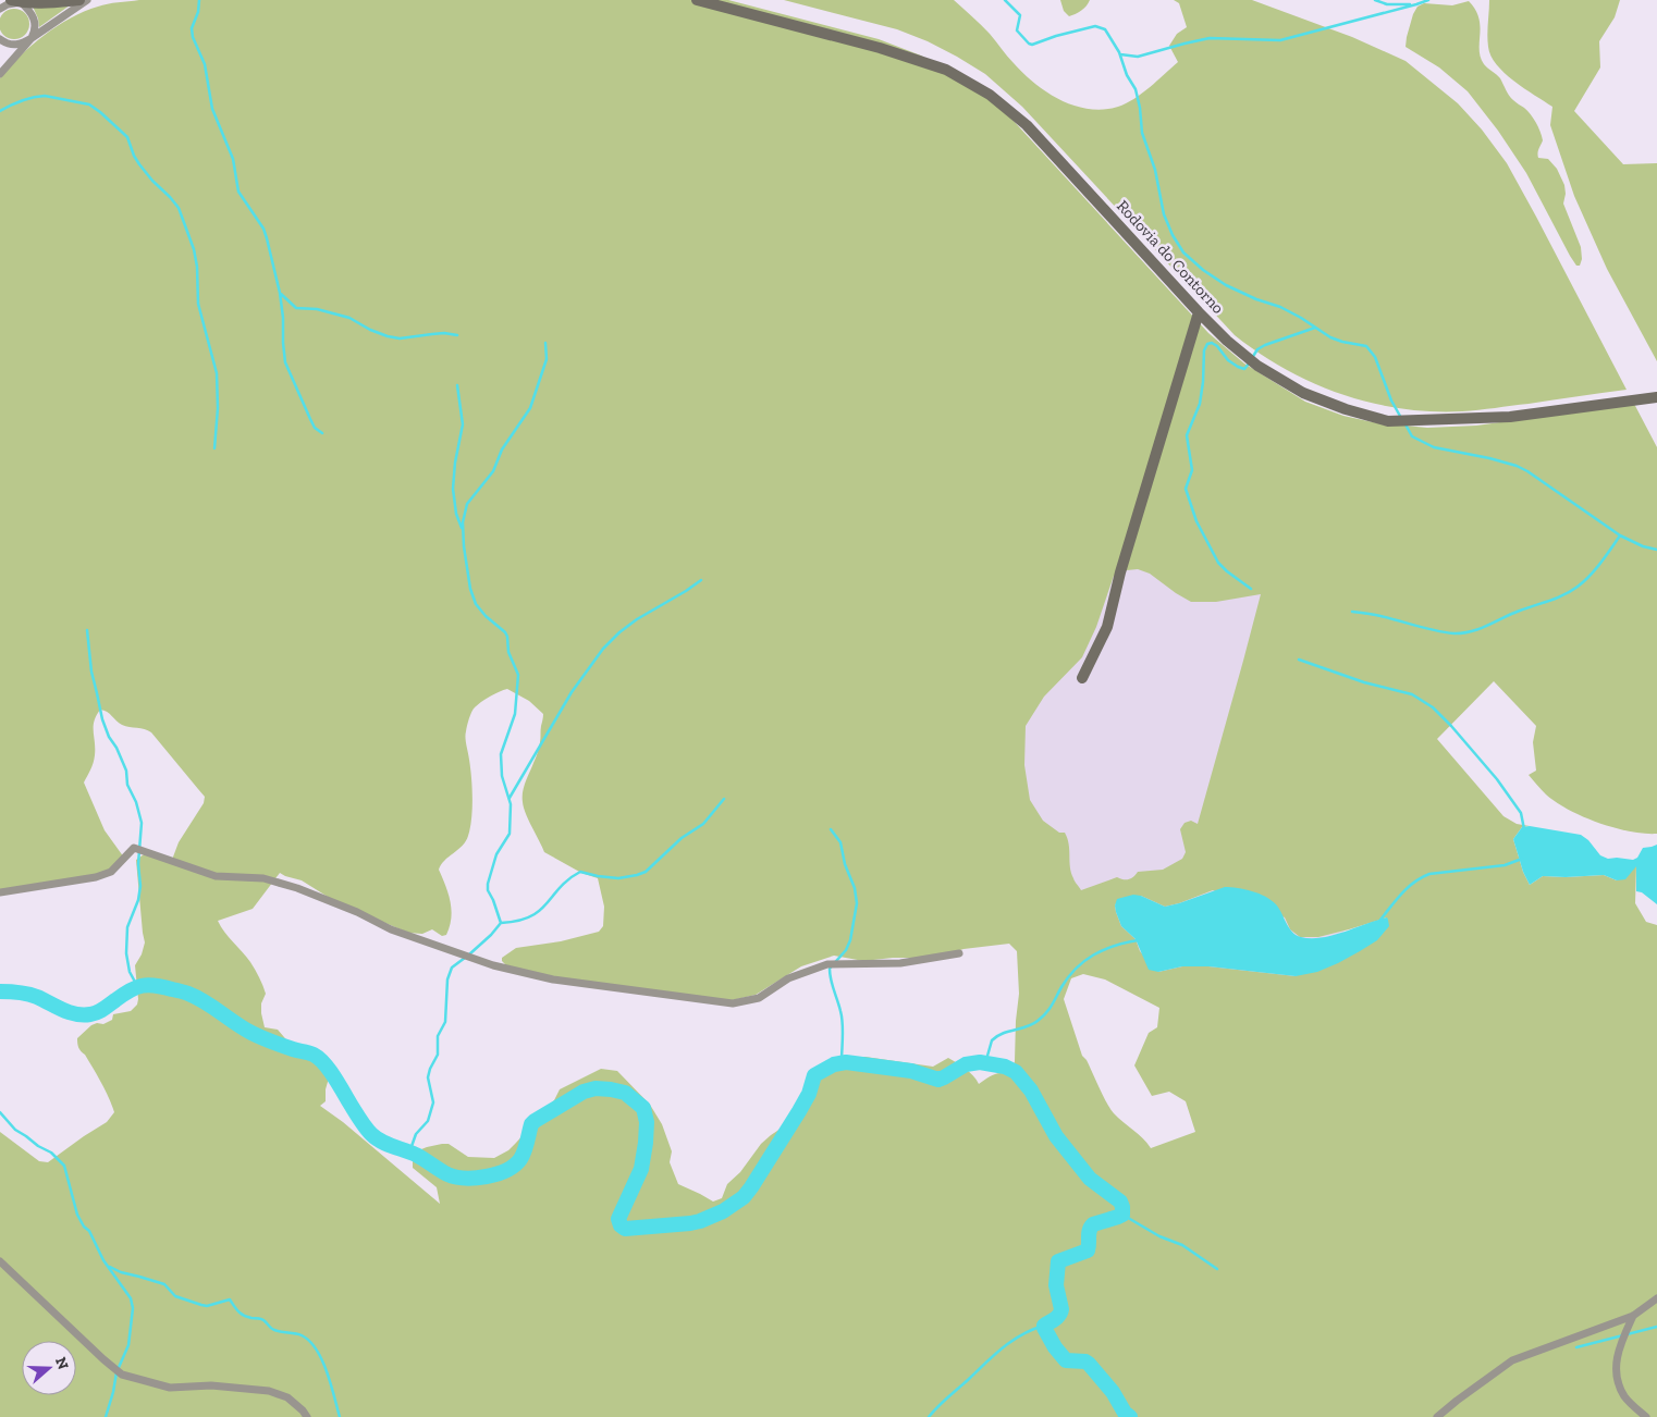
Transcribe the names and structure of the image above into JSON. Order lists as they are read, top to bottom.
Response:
{
  "streets": {
    "main road": ["Rodovia do Contorno"]
  },
  "north": "right"
}
